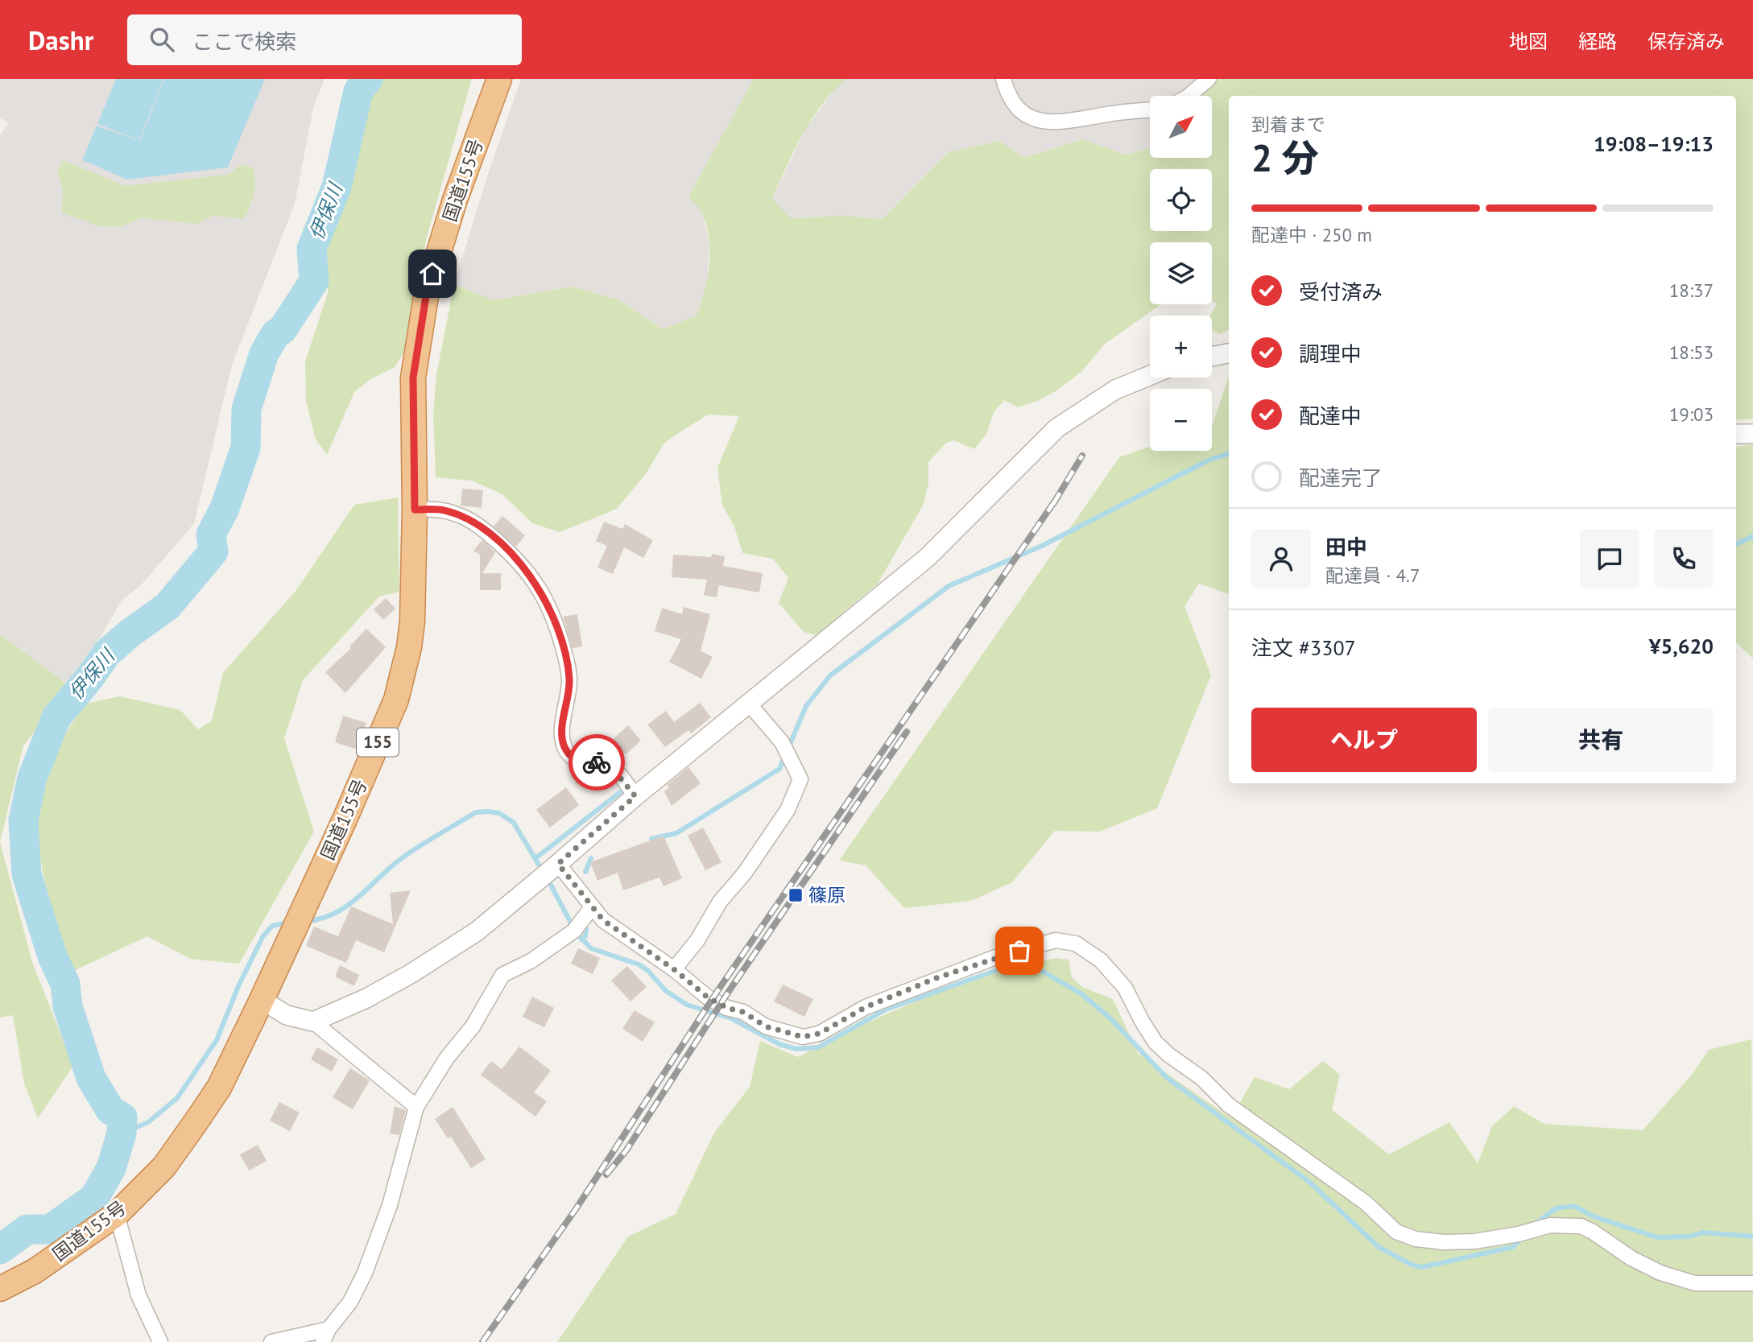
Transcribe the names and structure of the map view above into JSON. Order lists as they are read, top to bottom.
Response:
{
  "streets": {
    "highway": ["国道155号", "155"]
  },
  "water": ["伊保川"],
  "places": {
    "transit": ["篠原"]
  },
  "north": "top right",
  "page": {
    "header": "Dashr",
    "search": "ここで検索",
    "nav": ["地図", "経路", "保存済み"],
    "map_buttons": ["+", "−"],
    "heading": ["2 分", "到着まで", "19:08–19:13"],
    "panel": [
      "田中",
      "配達員 · 4.7",
      "注文 #3307",
      "¥5,620"
    ],
    "bar": "配達中 · 250 m",
    "list": [
      ["受付済み", "18:37"],
      ["調理中", "18:53"],
      ["配達中", "19:03"],
      "配達完了"
    ],
    "buttons": ["ヘルプ", "共有"]
  }
}
